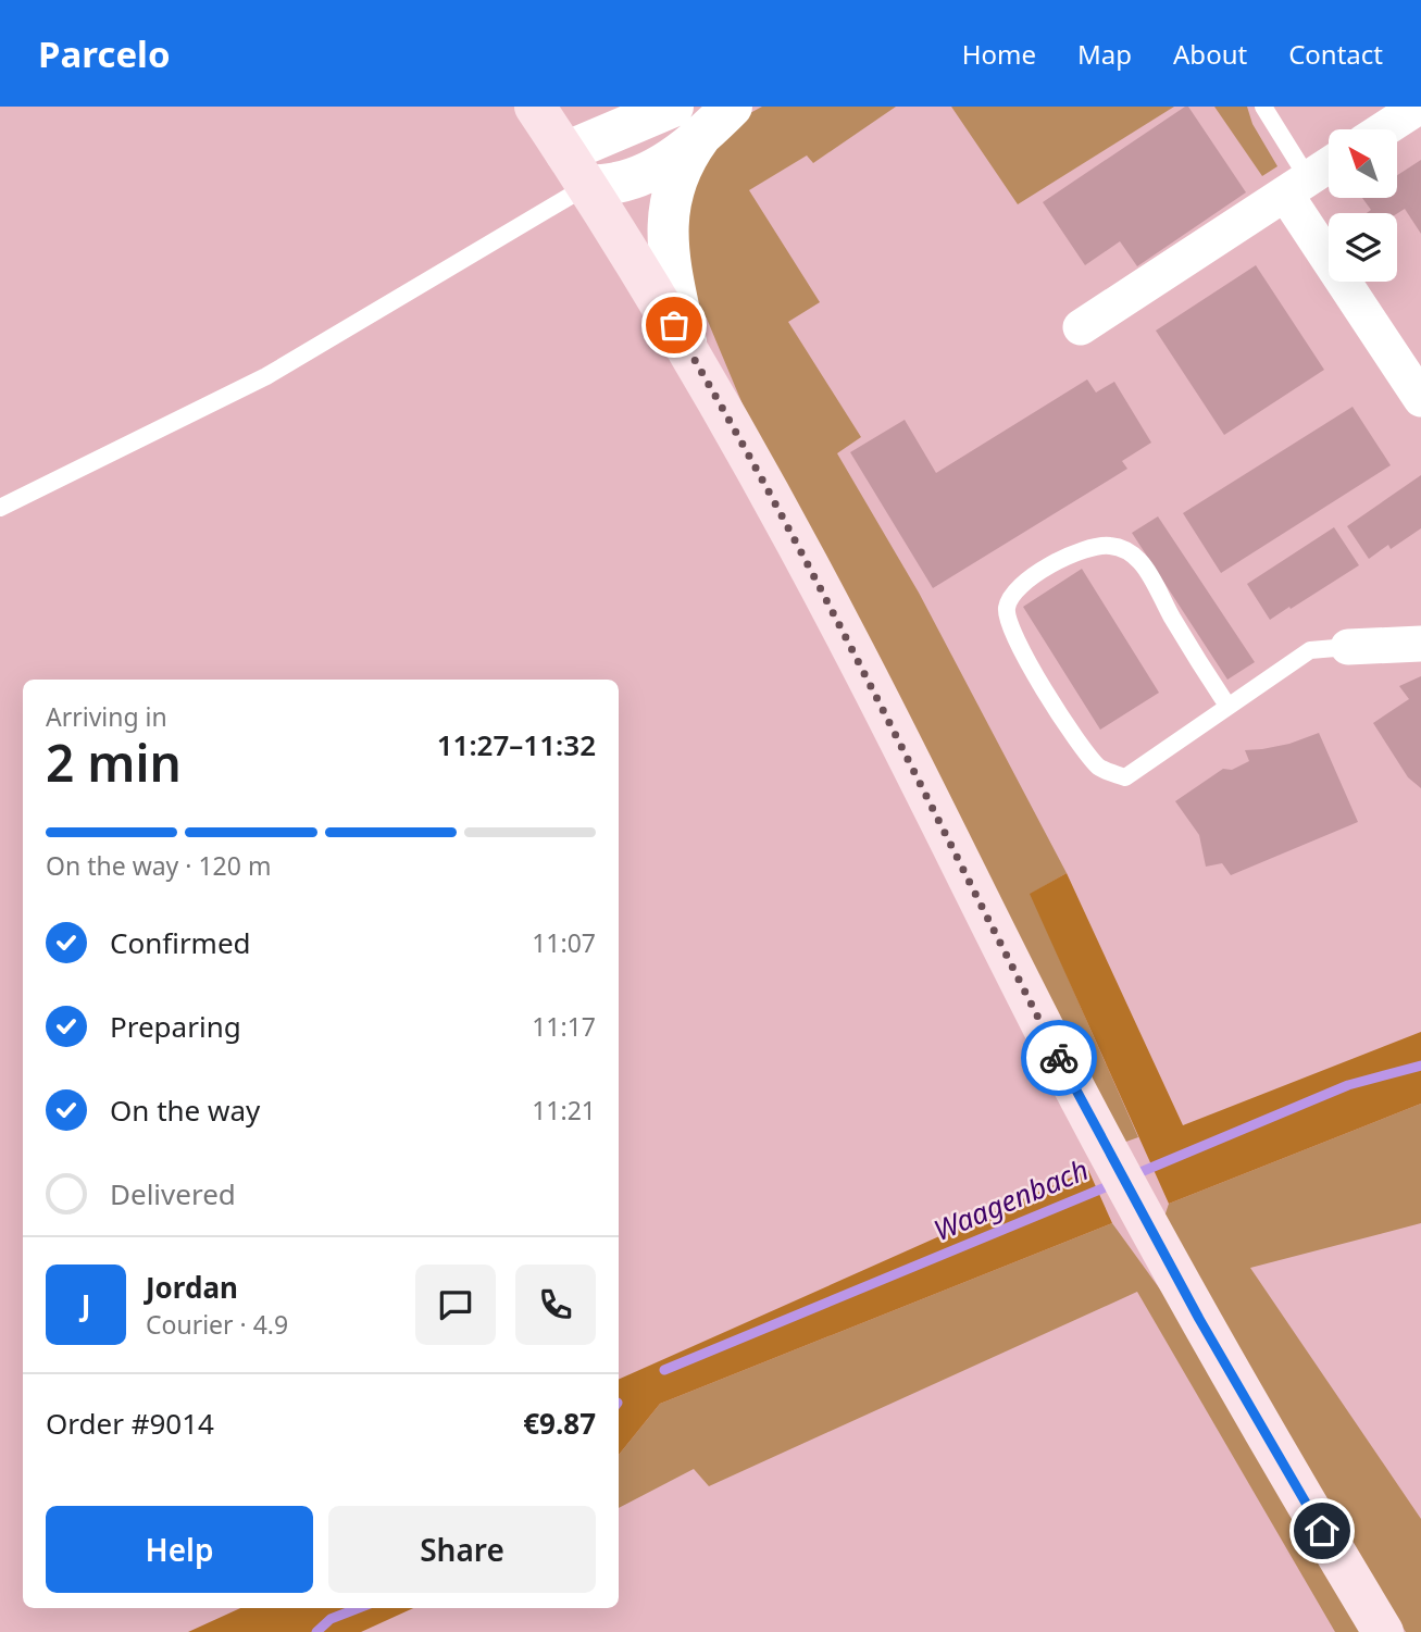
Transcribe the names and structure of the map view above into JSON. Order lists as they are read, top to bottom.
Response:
{
  "water": ["Waagenbach"],
  "north": "top left",
  "page": {
    "header": "Parcelo",
    "nav": [
      "Home",
      "Map",
      "About",
      "Contact"
    ],
    "heading": ["2 min", "Arriving in", "11:27–11:32"],
    "panel": [
      "Jordan",
      "Courier · 4.9",
      "Order #9014",
      "€9.87"
    ],
    "bar": "On the way · 120 m",
    "list": [
      ["Confirmed", "11:07"],
      ["Preparing", "11:17"],
      ["On the way", "11:21"],
      "Delivered"
    ],
    "round": "J",
    "buttons": ["Help", "Share"]
  }
}
